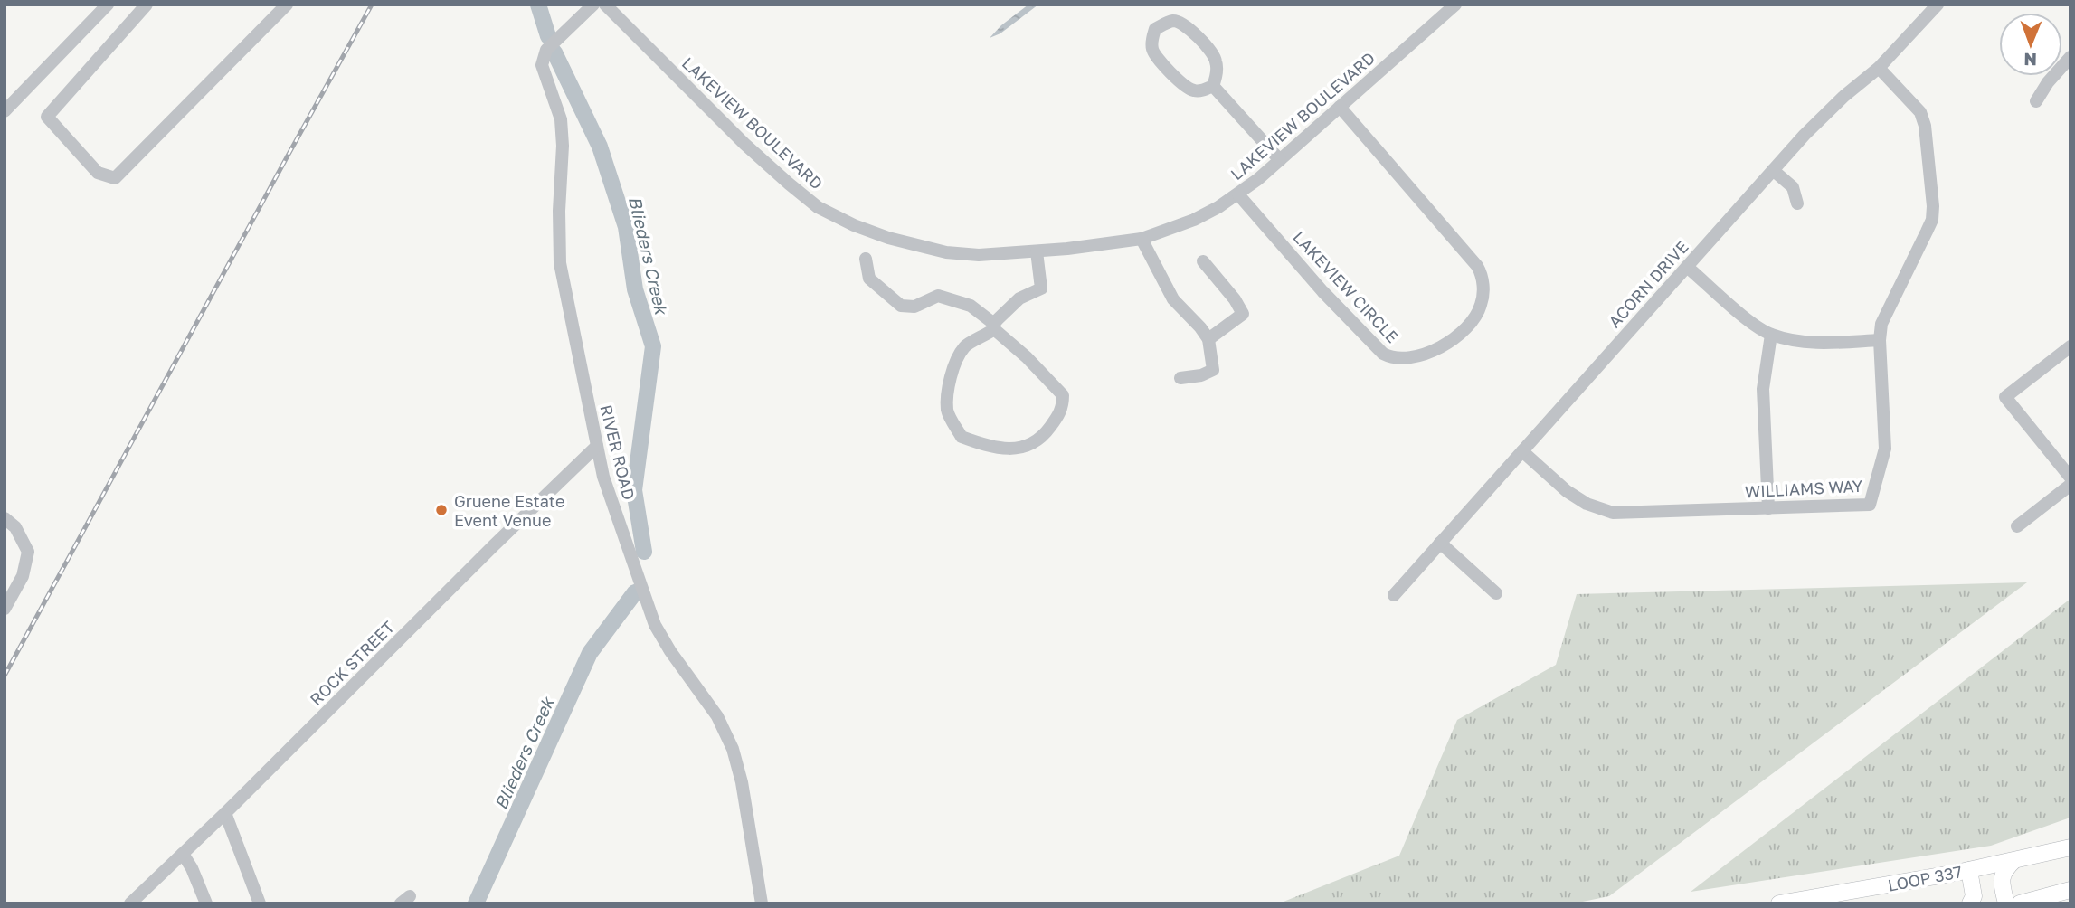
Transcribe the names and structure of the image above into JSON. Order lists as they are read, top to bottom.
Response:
{
  "streets": {
    "main road": ["LOOP 337"],
    "street": [
      "LAKEVIEW BOULEVARD",
      "ACORN DRIVE",
      "LAKEVIEW CIRCLE",
      "RIVER ROAD",
      "WILLIAMS WAY",
      "ROCK STREET"
    ]
  },
  "crossings": [
    ["LAKEVIEW BOULEVARD", "LAKEVIEW CIRCLE"],
    ["ACORN DRIVE", "WILLIAMS WAY"],
    ["RIVER ROAD", "ROCK STREET"]
  ],
  "water": ["Blieders Creek"],
  "places": ["Gruene Estate Event Venue"],
  "north": "bottom"
}
